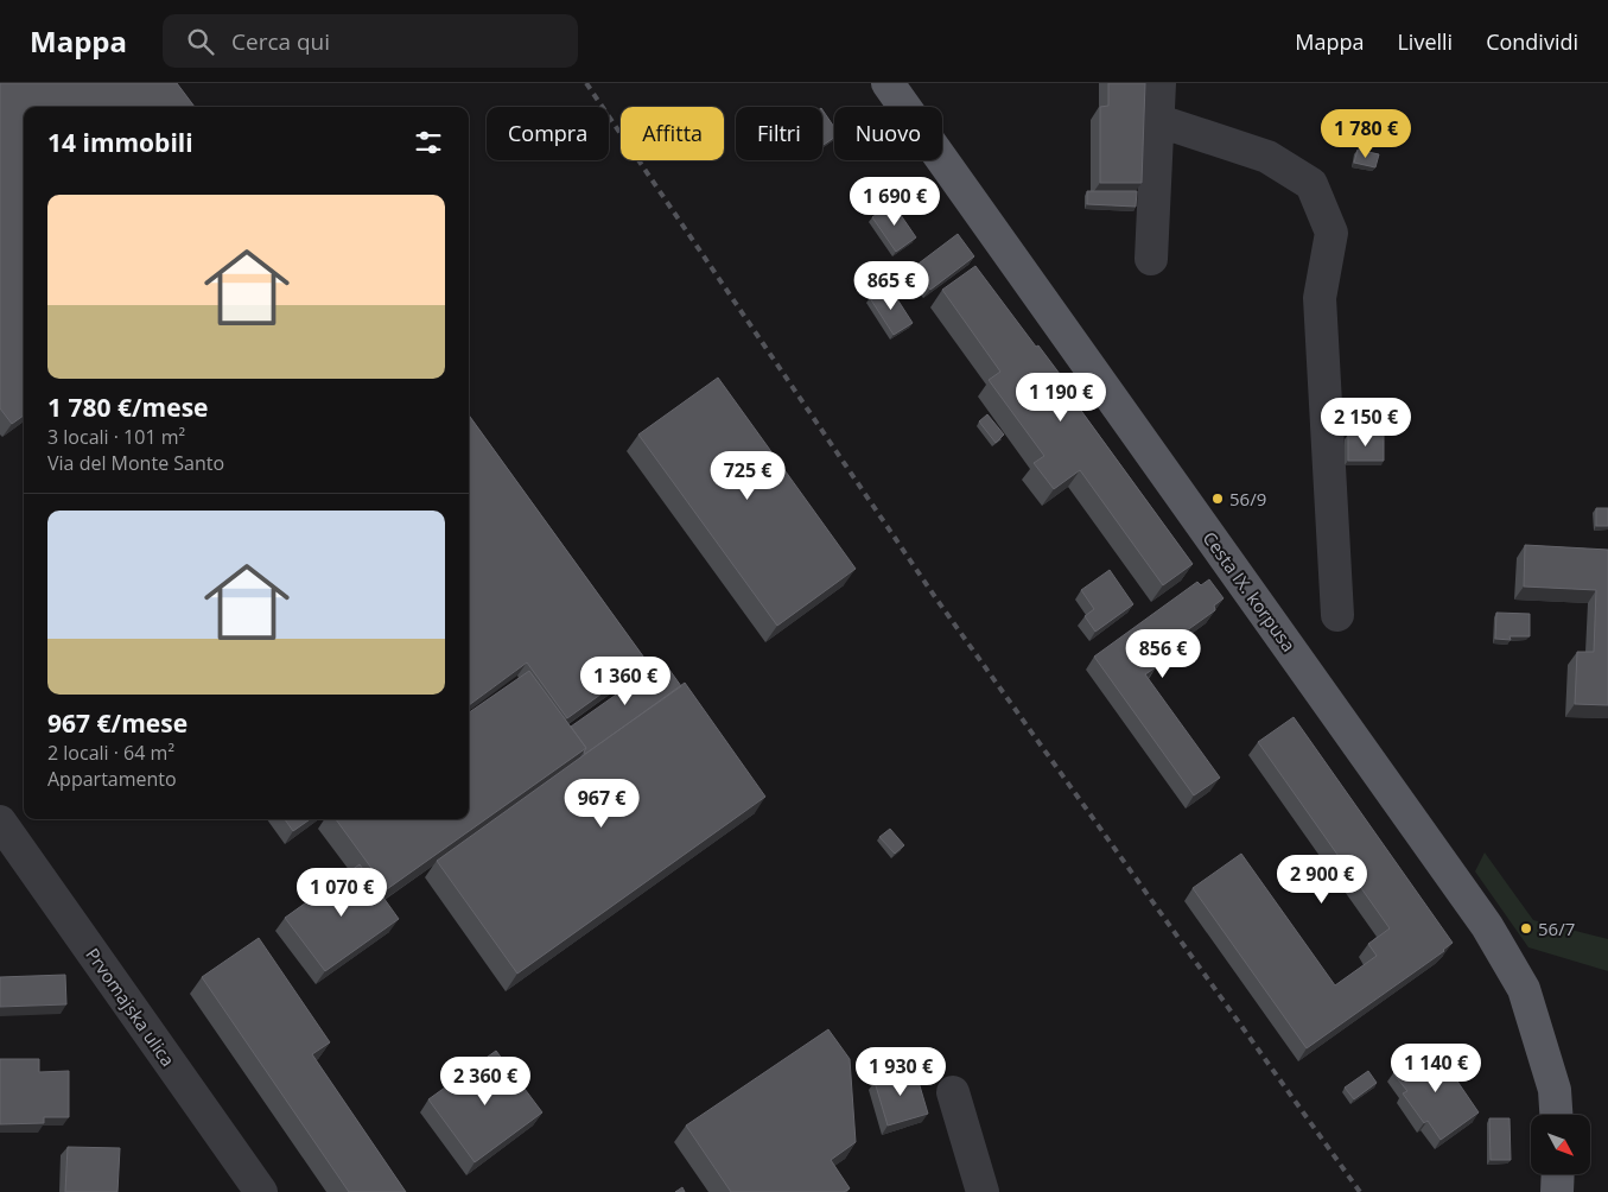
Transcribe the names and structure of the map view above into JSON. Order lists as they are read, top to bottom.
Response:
{
  "streets": {
    "main road": ["Cesta IX. korpusa"],
    "street": ["Prvomajska ulica"]
  },
  "places": ["56/9", "56/7"],
  "north": "bottom right",
  "page": {
    "header": "Mappa",
    "search": "Cerca qui",
    "nav": ["Mappa", "Livelli", "Condividi"],
    "chip": [
      "Compra",
      "Affitta",
      "Filtri",
      "Nuovo"
    ],
    "heading": "14 immobili",
    "price": [
      "1 780 €",
      "1 690 €",
      "865 €",
      "1 190 €",
      "2 150 €",
      "725 €",
      "856 €",
      "1 360 €",
      "967 €",
      "2 900 €",
      "1 070 €",
      "1 140 €",
      "1 930 €",
      "2 360 €"
    ],
    "list": [
      {
        "name": "1 780 €/mese",
        "note": "3 locali · 101 m² · Via del Monte Santo"
      },
      {
        "name": "967 €/mese",
        "note": "2 locali · 64 m² · Appartamento"
      }
    ]
  }
}
